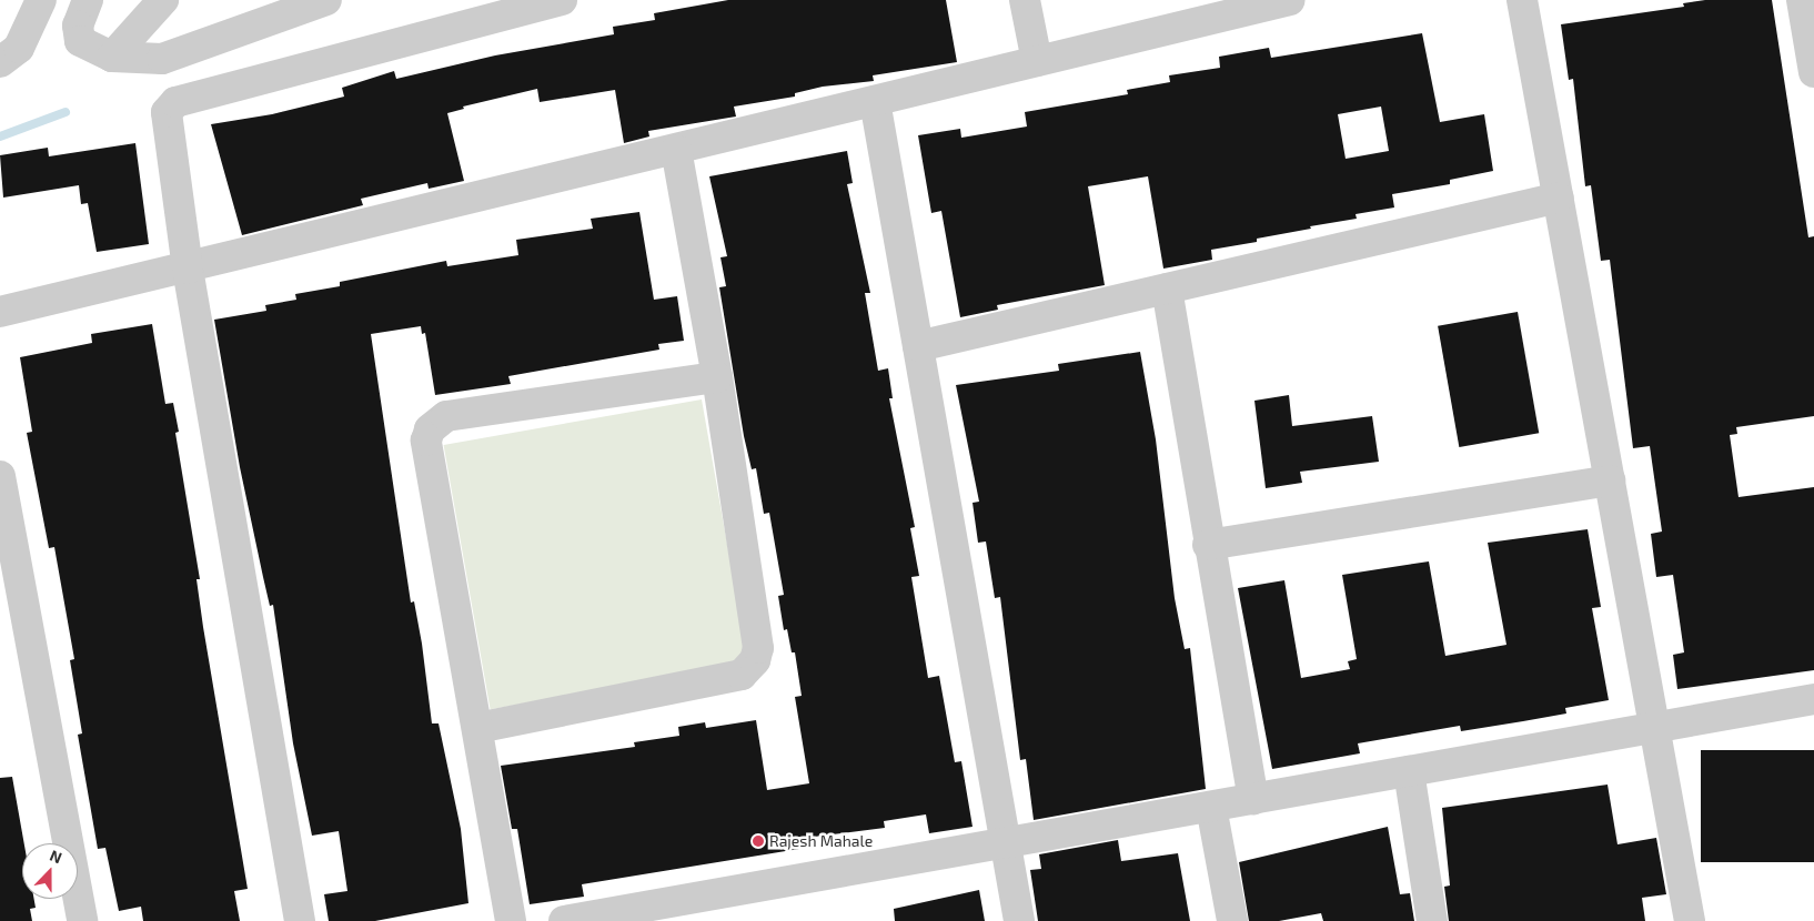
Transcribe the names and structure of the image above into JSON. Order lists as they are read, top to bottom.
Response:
{
  "places": ["Rajesh Mahale"],
  "north": "top"
}
